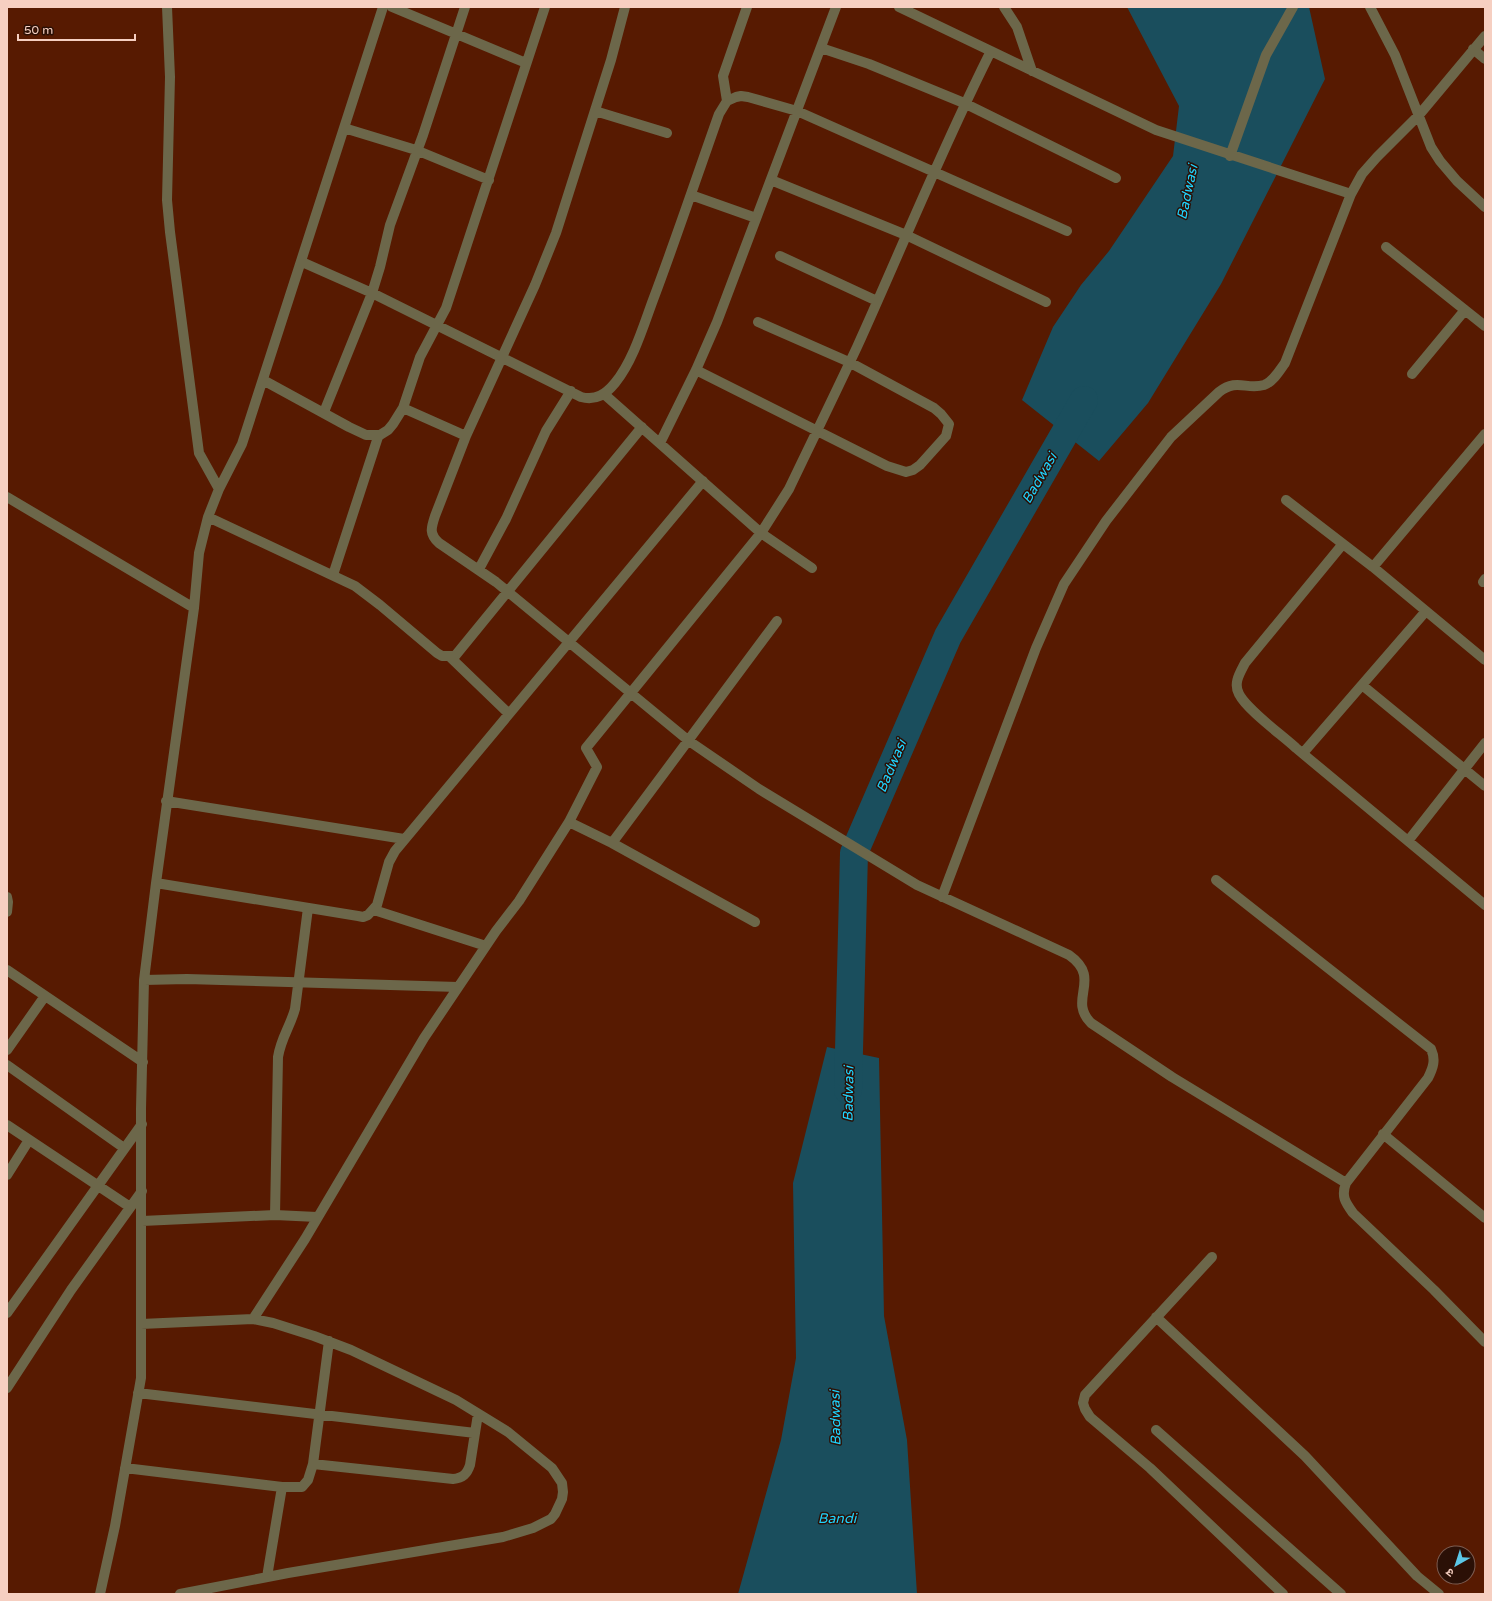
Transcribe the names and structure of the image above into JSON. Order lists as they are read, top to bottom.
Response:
{
  "water": ["Badwasi", "Bandi"],
  "scale_bar": "50 m",
  "north": "bottom left"
}
